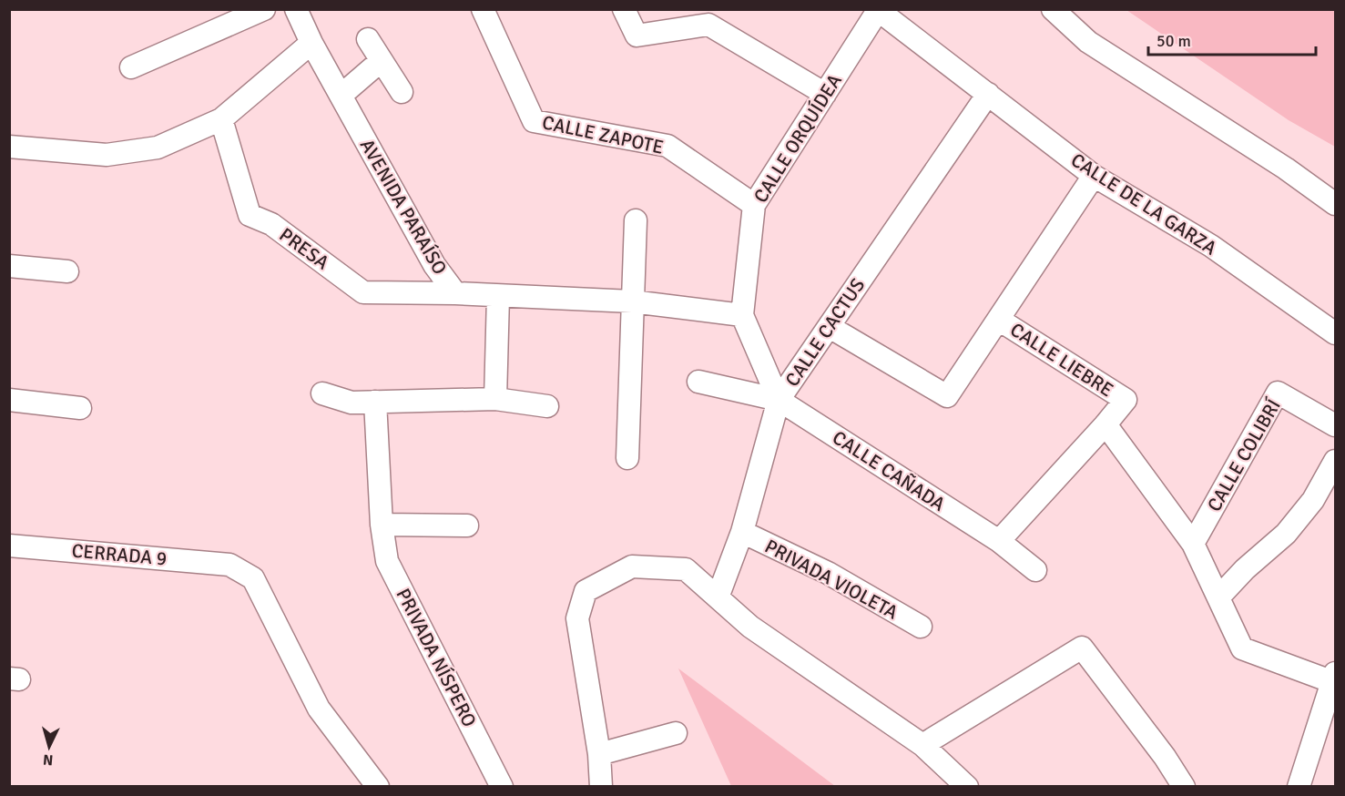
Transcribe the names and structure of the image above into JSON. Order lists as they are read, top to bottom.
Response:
{
  "streets": {
    "street": [
      "CALLE ZAPOTE",
      "CALLE ORQUÍDEA",
      "CALLE DE LA GARZA",
      "AVENIDA PARAÍSO",
      "PRESA",
      "CALLE CACTUS",
      "CALLE LIEBRE",
      "CALLE COLIBRÍ",
      "CALLE CAÑADA",
      "CERRADA 9",
      "PRIVADA VIOLETA",
      "PRIVADA NÍSPERO"
    ]
  },
  "crossings": [
    ["CALLE ZAPOTE", "CALLE ORQUÍDEA"],
    ["CALLE ORQUÍDEA", "CALLE DE LA GARZA"],
    ["CALLE ORQUÍDEA", "AVENIDA PARAÍSO"],
    ["CALLE ORQUÍDEA", "CALLE CACTUS"],
    ["CALLE ORQUÍDEA", "CALLE CAÑADA"],
    ["CALLE DE LA GARZA", "CALLE CACTUS"],
    ["AVENIDA PARAÍSO", "PRESA"],
    ["CALLE CACTUS", "CALLE CAÑADA"],
    ["CALLE CACTUS", "PRIVADA VIOLETA"]
  ],
  "scale_bar": "50 m",
  "north": "bottom"
}
